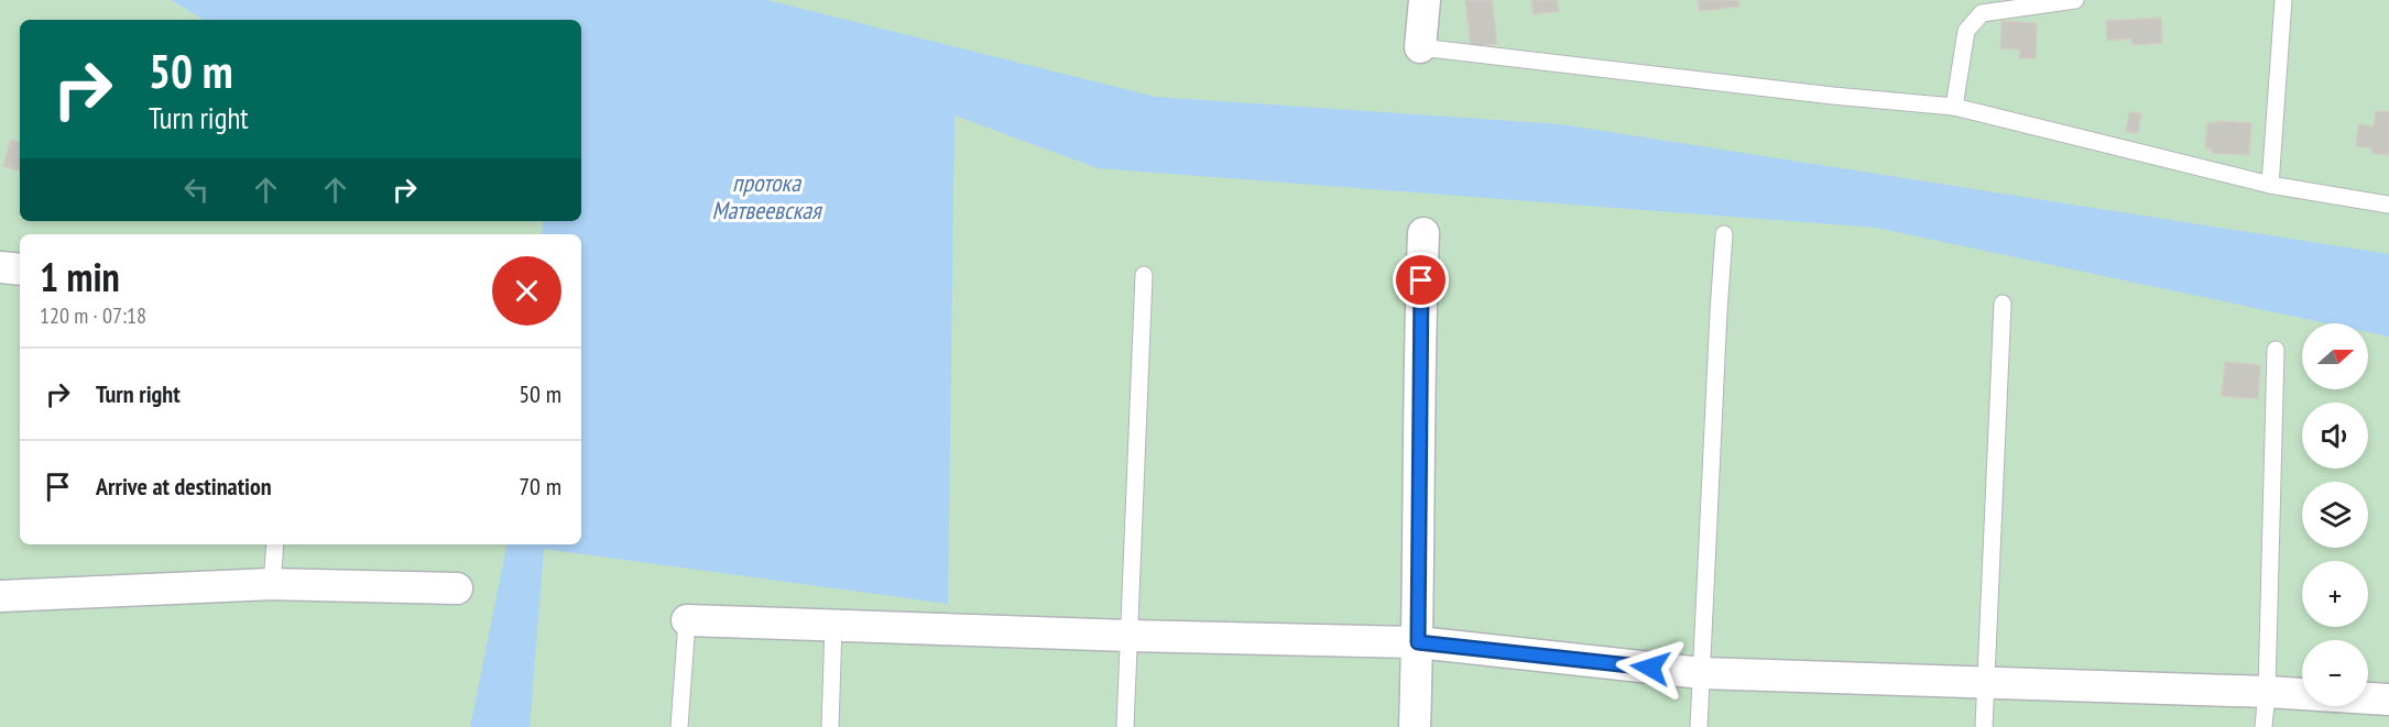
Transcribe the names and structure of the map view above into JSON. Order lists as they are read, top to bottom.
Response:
{
  "water": ["протока Матвеевская"],
  "north": "right",
  "page": {
    "turn": ["50 m", "Turn right"],
    "heading": ["1 min", "120 m · 07:18"],
    "map_buttons": ["+", "−"],
    "list": [
      {
        "name": "Turn right",
        "value": "50 m"
      },
      {
        "name": "Arrive at destination",
        "value": "70 m"
      }
    ]
  }
}
